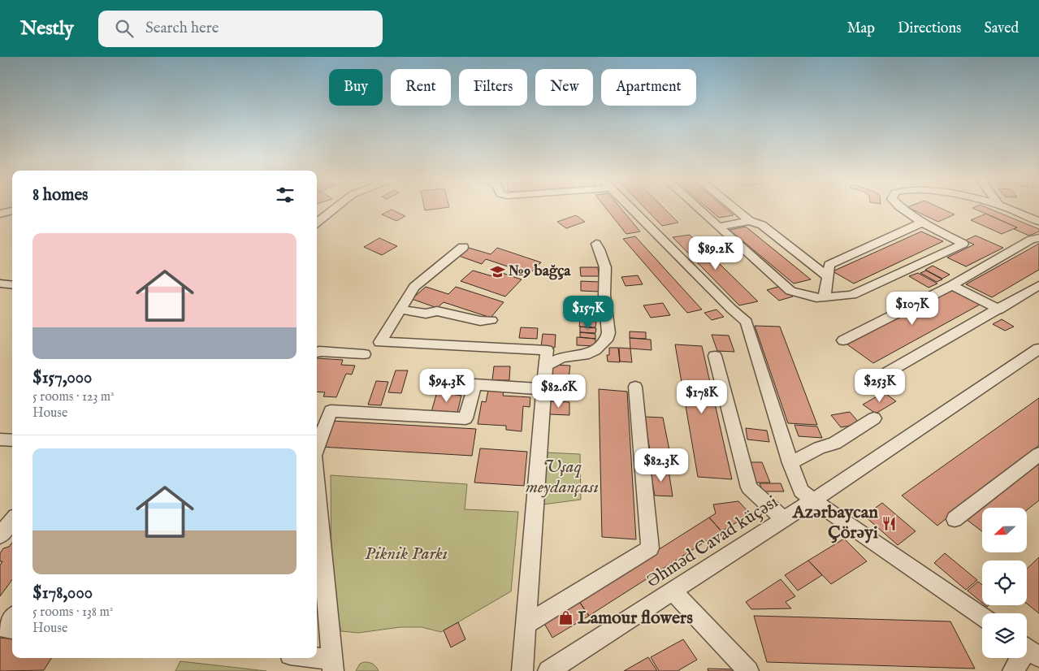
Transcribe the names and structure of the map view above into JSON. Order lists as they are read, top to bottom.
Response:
{
  "streets": {
    "street": ["Əhməd Cavad küçəsi"]
  },
  "parks": ["Uşaq meydançası", "Piknik Parkı"],
  "places": {
    "school or university": ["№9 bağça"],
    "restaurant": ["Azərbaycan Çörəyi"],
    "shop": ["Lamour flowers"]
  },
  "north": "left",
  "page": {
    "header": "Nestly",
    "search": "Search here",
    "nav": ["Map", "Directions", "Saved"],
    "chip": [
      "Buy",
      "Rent",
      "Filters",
      "New",
      "Apartment"
    ],
    "heading": "8 homes",
    "list": [
      {
        "name": "$157,000",
        "note": "5 rooms · 123 m² · House"
      },
      {
        "name": "$178,000",
        "note": "5 rooms · 138 m² · House"
      }
    ],
    "price": [
      "$89.2K",
      "$107K",
      "$157K",
      "$94.3K",
      "$253K",
      "$82.6K",
      "$178K",
      "$82.3K"
    ]
  }
}
